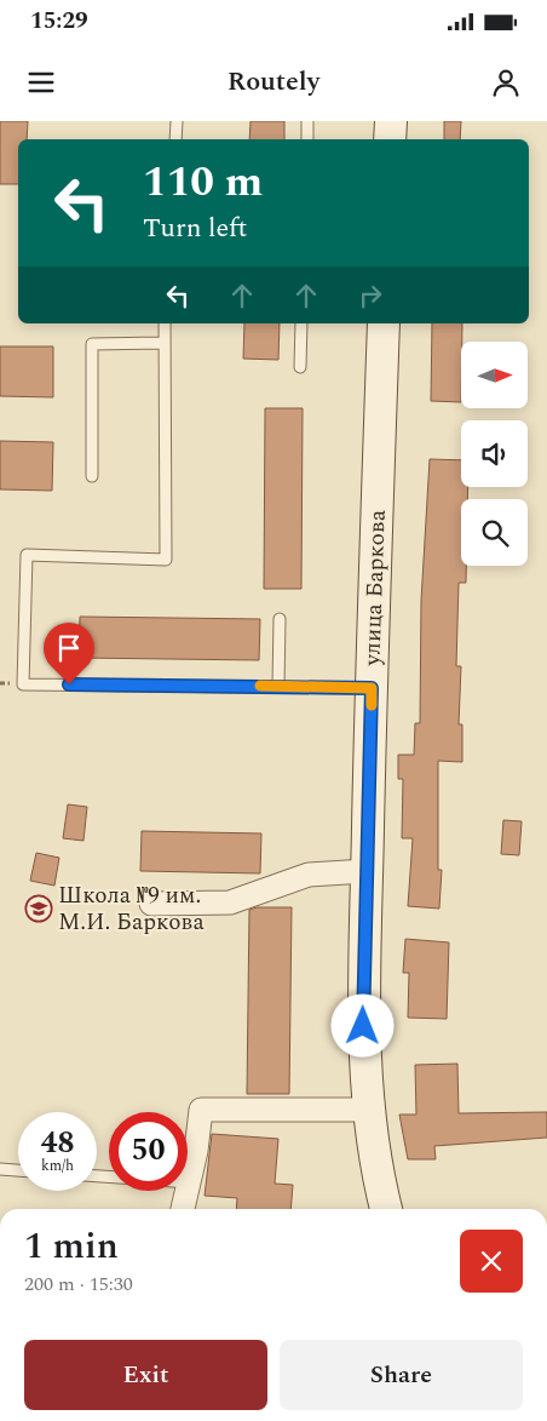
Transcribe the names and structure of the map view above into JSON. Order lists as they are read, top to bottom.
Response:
{
  "streets": {
    "main road": ["улица Баркова"]
  },
  "places": {
    "school or university": ["Школа №9 им. М.И. Баркова"]
  },
  "north": "right",
  "page": {
    "status": "15:29",
    "header": "Routely",
    "turn": ["110 m", "Turn left"],
    "speed": "48 km/h",
    "limit": "50",
    "heading": ["1 min", "200 m · 15:30"],
    "buttons": ["Exit", "Share"]
  }
}
